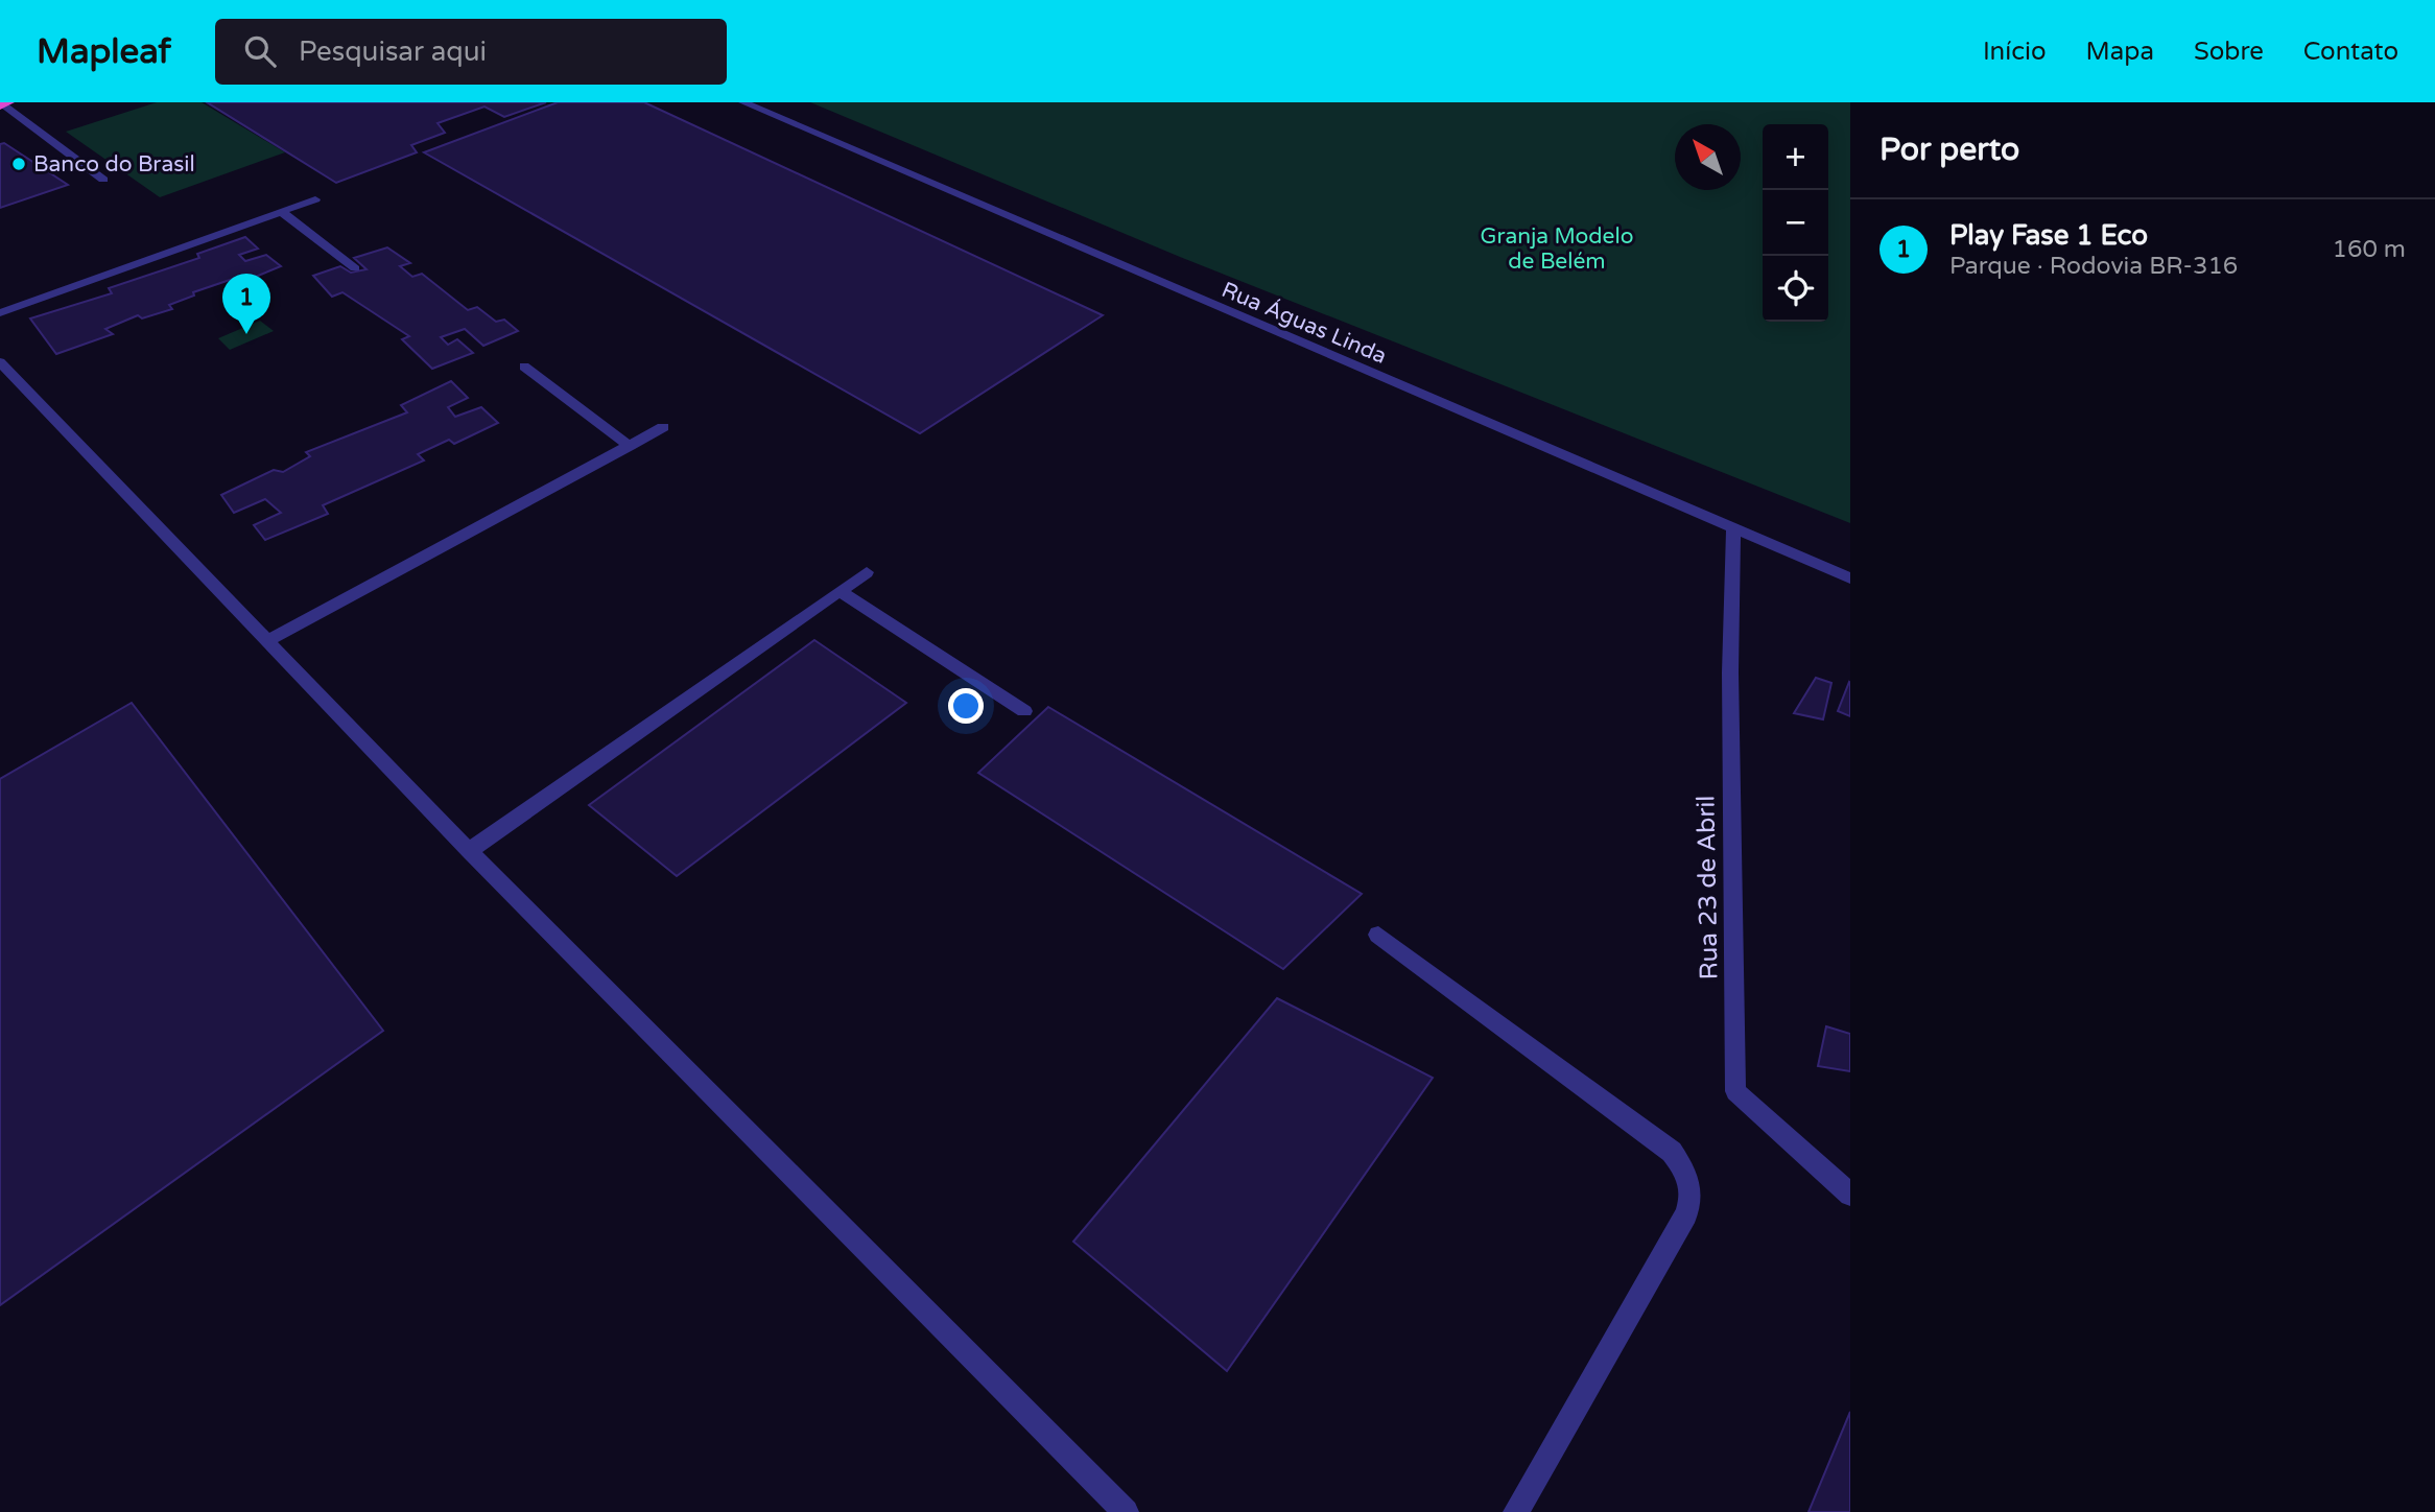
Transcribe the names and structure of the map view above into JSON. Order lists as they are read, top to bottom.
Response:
{
  "streets": {
    "street": ["Rua Águas Linda", "Rua 23 de Abril"]
  },
  "crossings": [
    ["Rua Águas Linda", "Rua 23 de Abril"]
  ],
  "parks": ["Granja Modelo de Belém"],
  "places": ["Banco do Brasil"],
  "north": "top left",
  "page": {
    "header": "Mapleaf",
    "search": "Pesquisar aqui",
    "nav": [
      "Início",
      "Mapa",
      "Sobre",
      "Contato"
    ],
    "heading": "Por perto",
    "map_buttons": ["+", "−"],
    "list": [
      {
        "mark": "1",
        "name": "Play Fase 1 Eco",
        "note": "Parque · Rodovia BR-316",
        "value": "160 m"
      }
    ],
    "pins": "1"
  }
}
